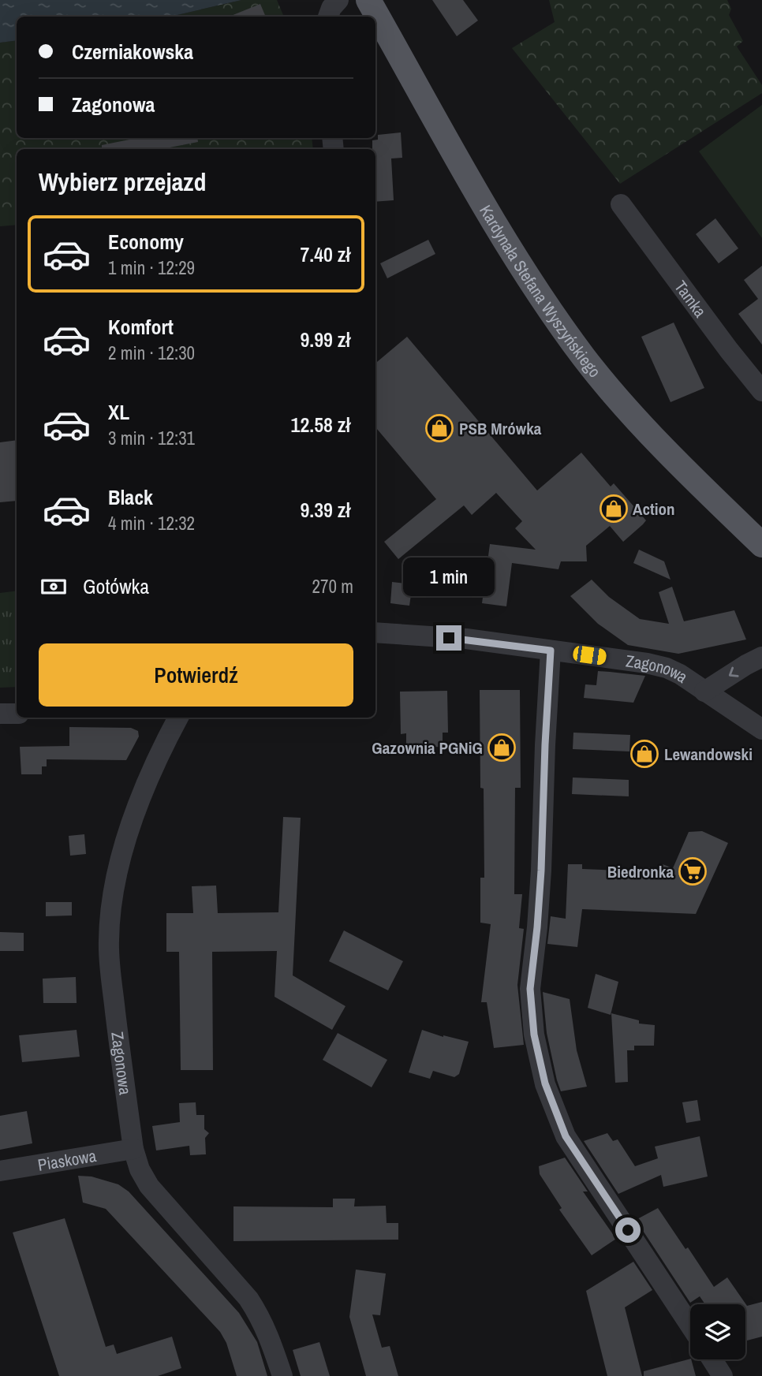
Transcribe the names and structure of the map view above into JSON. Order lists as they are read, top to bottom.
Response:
{
  "streets": {
    "main road": ["Kardynała Stefana Wyszyńskiego"],
    "street": ["Tamka", "Zagonowa", "Piaskowa"]
  },
  "crossings": [
    ["Zagonowa", "Piaskowa"]
  ],
  "places": {
    "shop": [
      "PSB Mrówka",
      "Action",
      "Gazownia PGNiG",
      "Lewandowski"
    ],
    "supermarket": ["Biedronka"]
  },
  "page": {
    "banner": ["Czerniakowska", "Zagonowa"],
    "heading": "Wybierz przejazd",
    "list": [
      {
        "name": "Economy",
        "note": "1 min · 12:29",
        "value": "7.40 zł"
      },
      {
        "name": "Komfort",
        "note": "2 min · 12:30",
        "value": "9.99 zł"
      },
      {
        "name": "XL",
        "note": "3 min · 12:31",
        "value": "12.58 zł"
      },
      {
        "name": "Black",
        "note": "4 min · 12:32",
        "value": "9.39 zł"
      }
    ],
    "pay": ["Gotówka", "270 m"],
    "bubble": "1 min",
    "buttons": "Potwierdź"
  }
}
